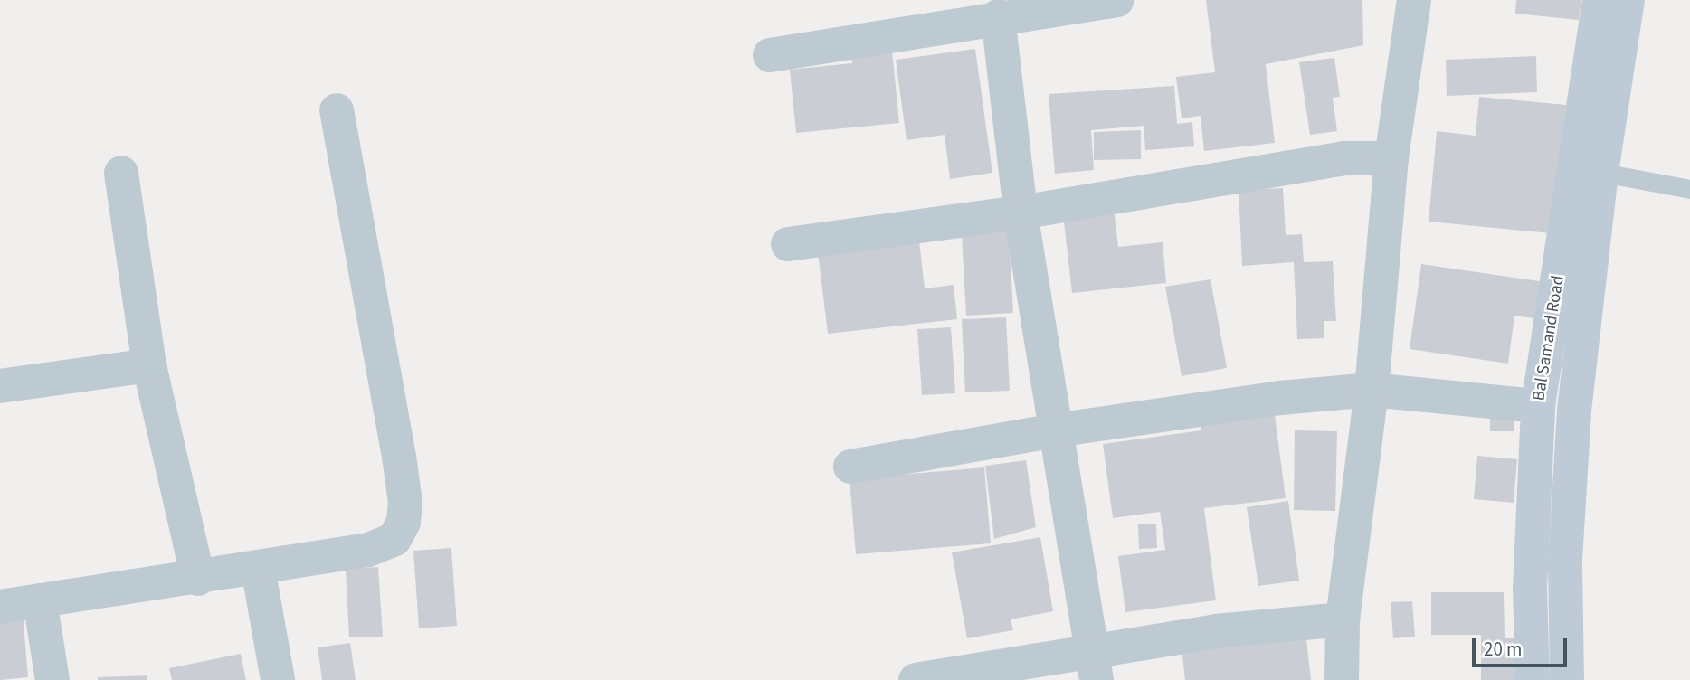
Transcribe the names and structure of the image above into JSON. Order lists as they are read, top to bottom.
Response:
{
  "streets": {
    "main road": ["Bal Samand Road"]
  },
  "scale_bar": "20 m"
}
